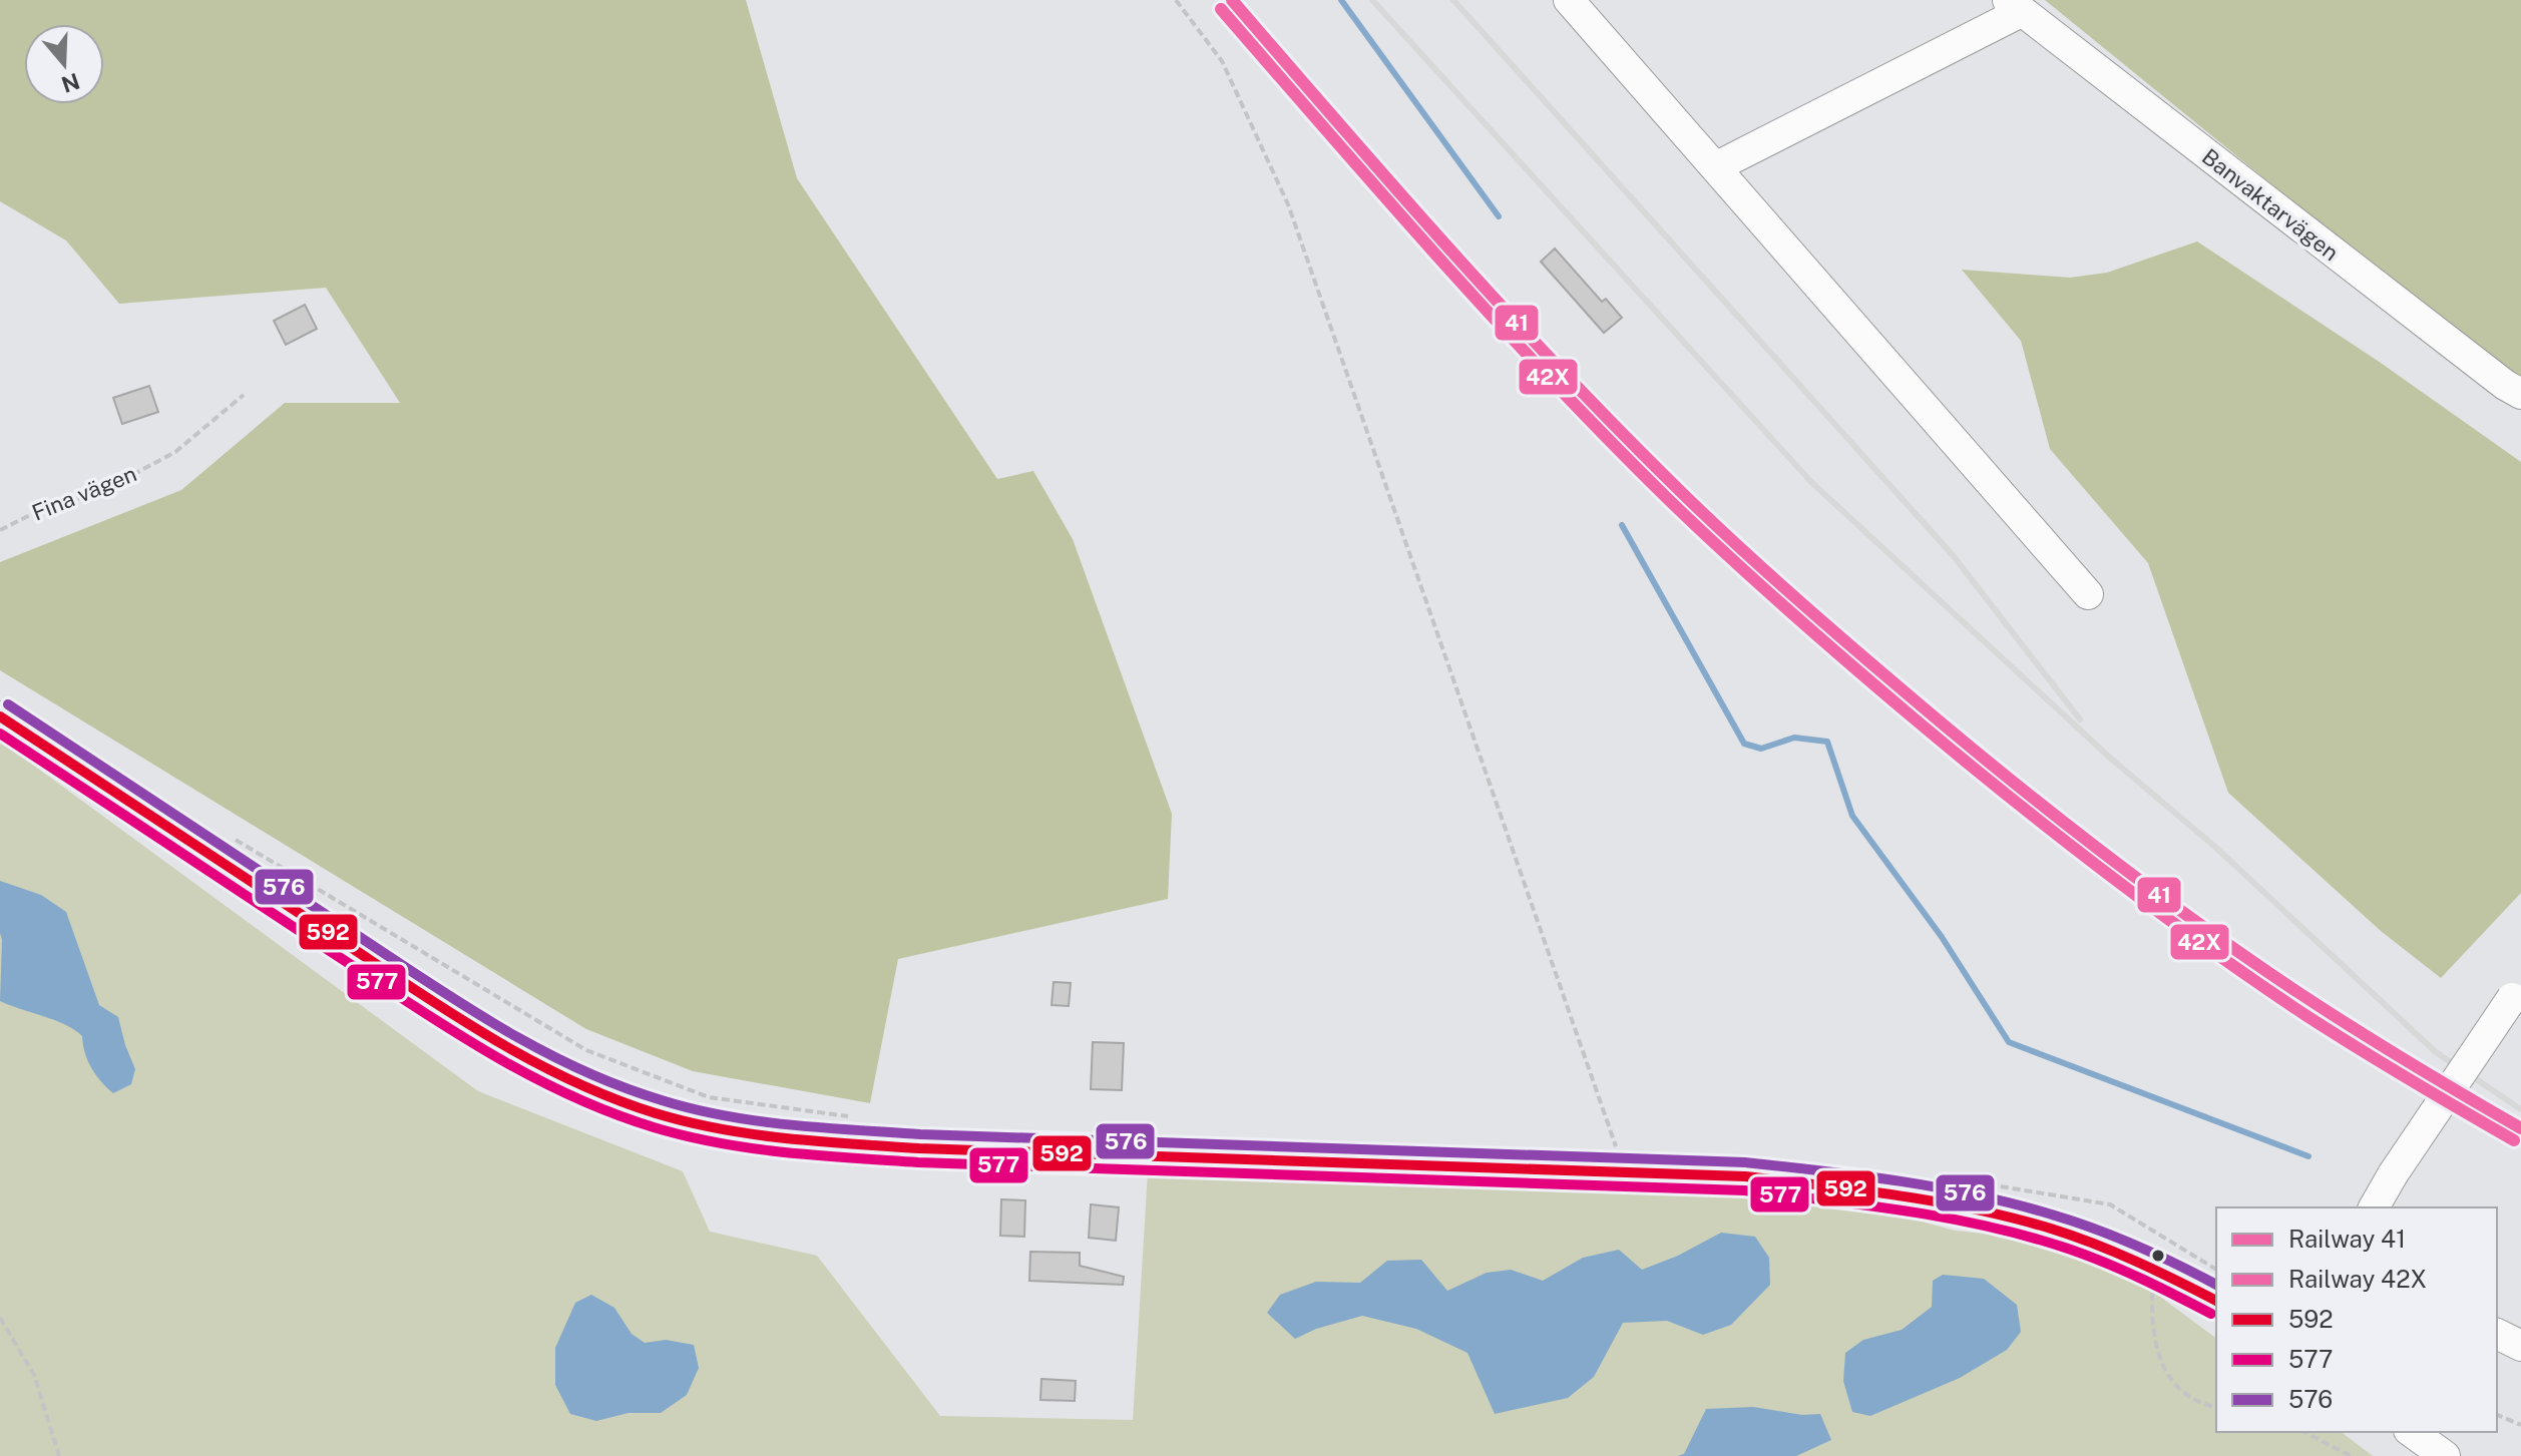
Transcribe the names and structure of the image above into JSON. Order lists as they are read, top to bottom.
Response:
{
  "streets": {
    "street": ["Banvaktarvägen"],
    "path": ["Fina vägen"]
  },
  "lines": [
    "rail line 41",
    "rail line 42X",
    "transit line 576",
    "transit line 592",
    "transit line 577"
  ],
  "legend": [
    "Railway 41",
    "Railway 42X",
    "592",
    "577",
    "576"
  ],
  "north": "bottom"
}
